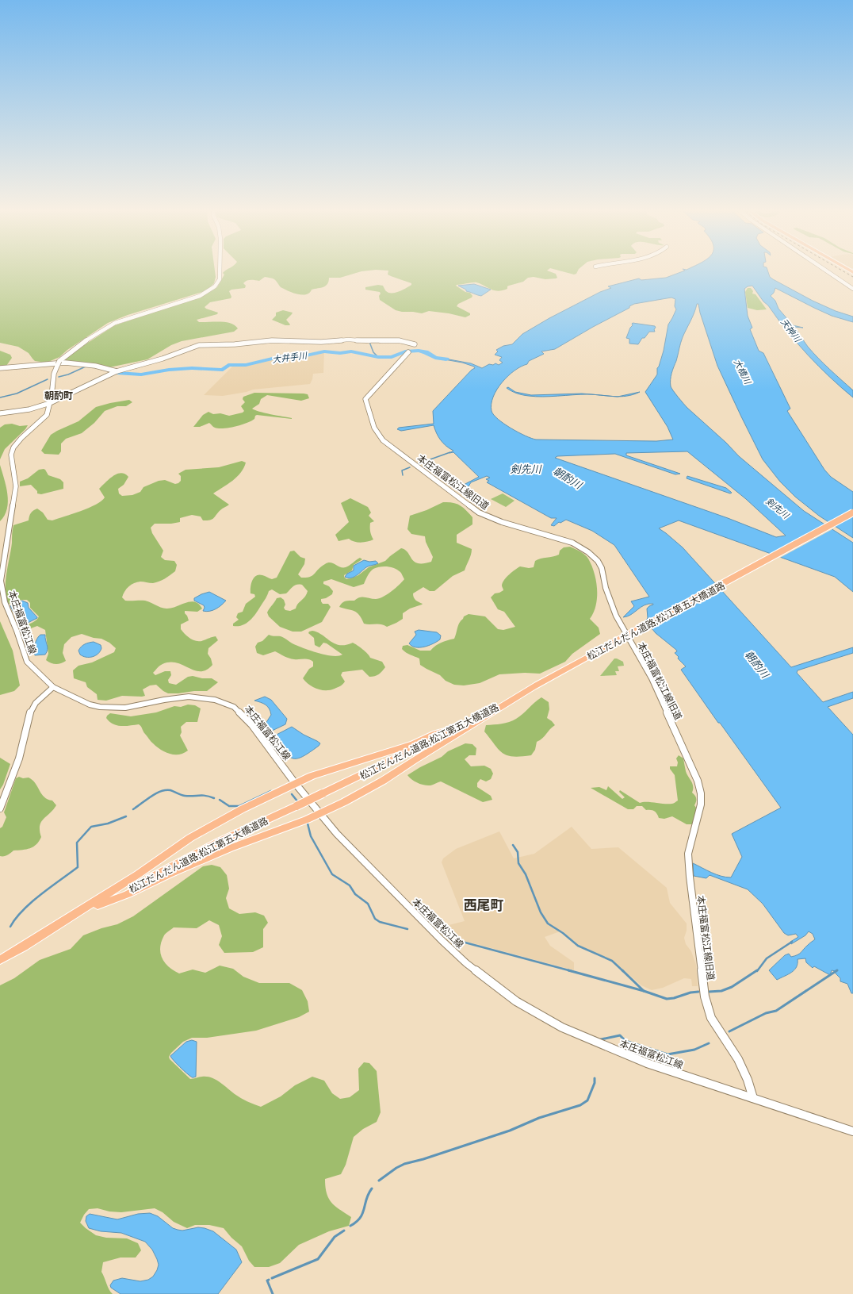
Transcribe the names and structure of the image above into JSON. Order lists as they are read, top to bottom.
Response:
{
  "streets": {
    "highway": ["松江だんだん道路;松江第五大橋道路"],
    "street": ["本庄福富松江線旧道", "本庄福富松江線"]
  },
  "crossings": [
    ["本庄福富松江線旧道", "本庄福富松江線"]
  ],
  "districts": ["朝酌町", "西尾町"],
  "water": [
    "天神川",
    "大井手川",
    "大橋川",
    "剣先川",
    "朝酌川"
  ]
}
